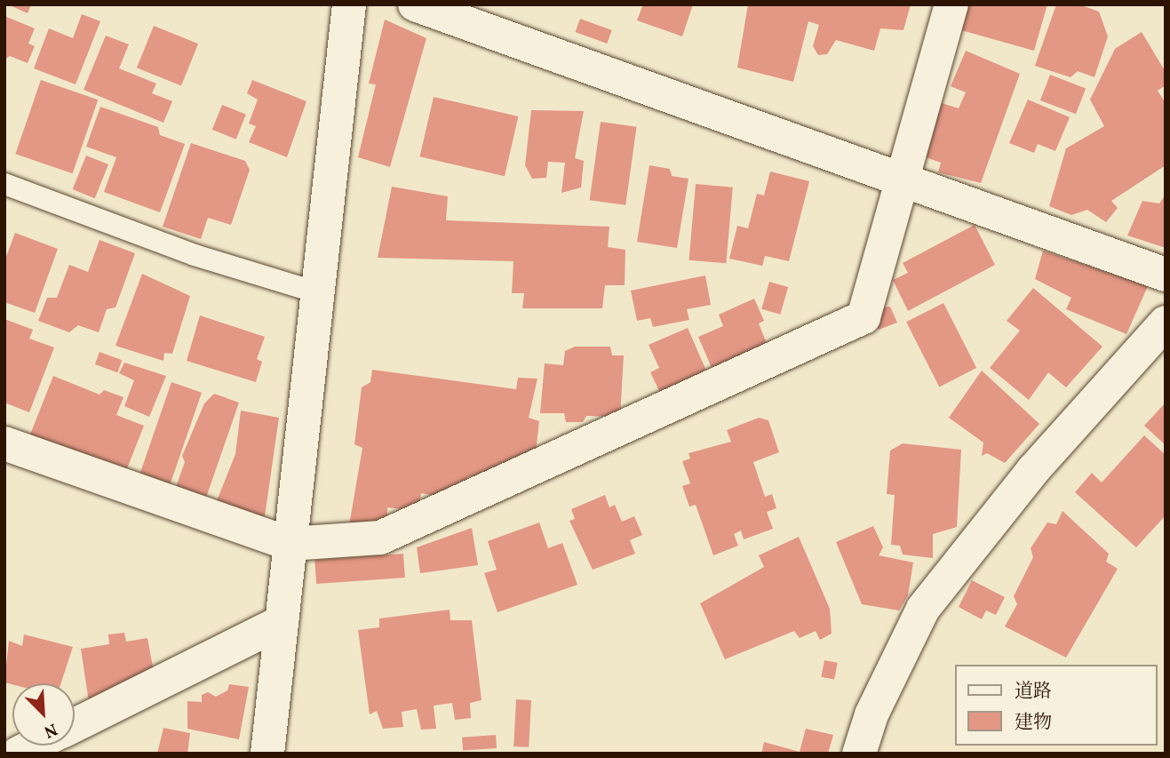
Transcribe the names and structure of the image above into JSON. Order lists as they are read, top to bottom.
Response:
{
  "legend": ["道路", "建物"],
  "north": "bottom right"
}
